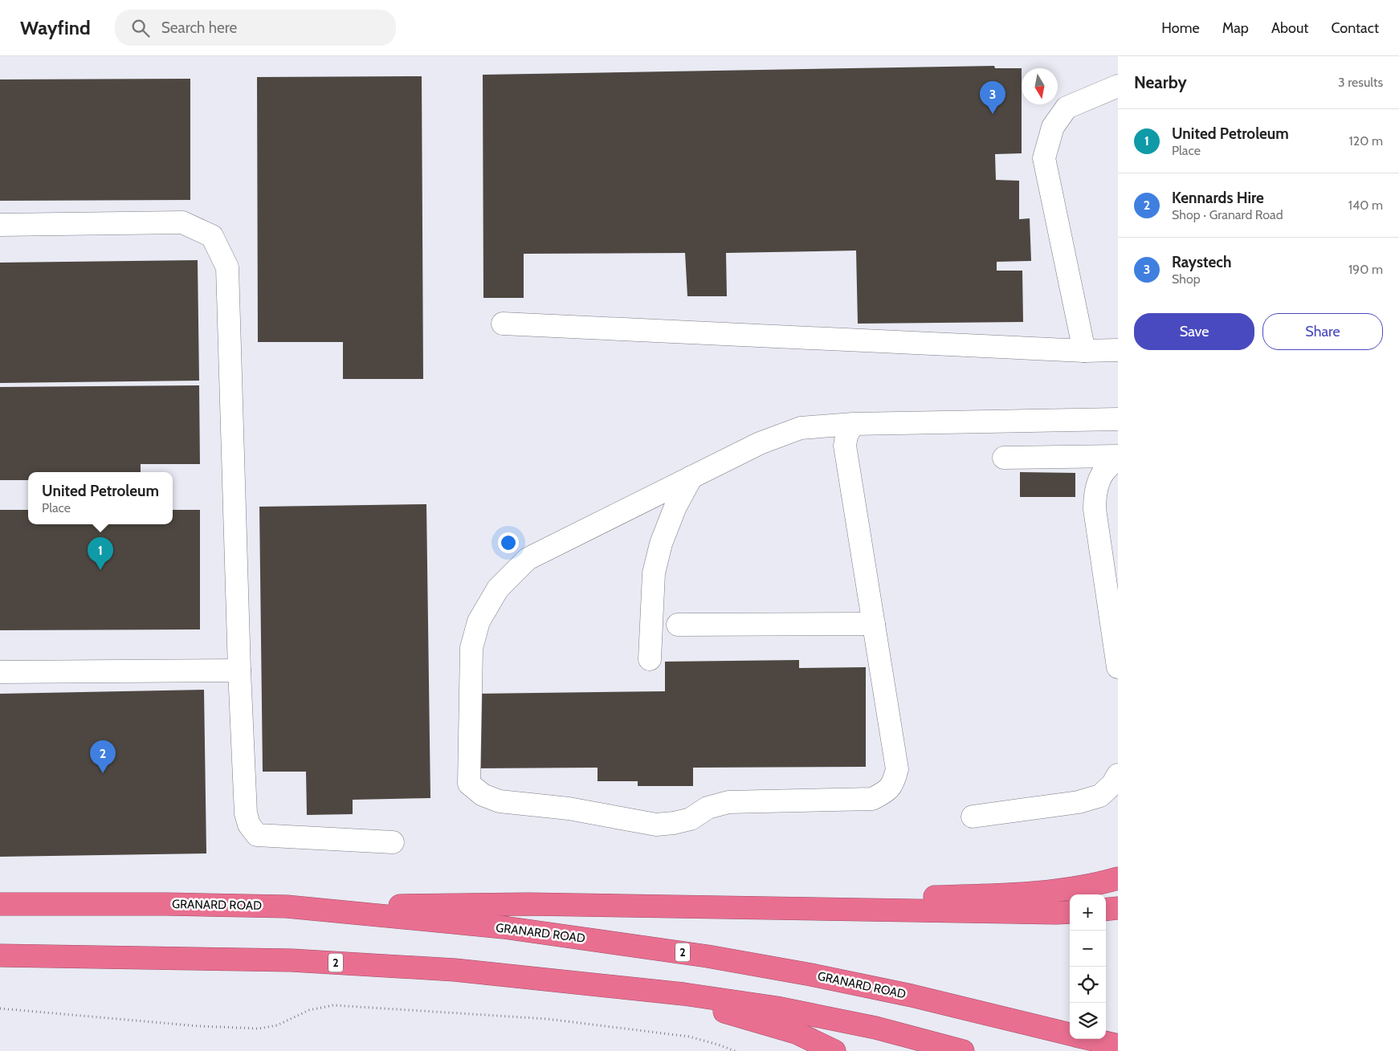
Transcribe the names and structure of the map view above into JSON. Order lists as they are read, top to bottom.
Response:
{
  "streets": {
    "highway": ["GRANARD ROAD", "2"]
  },
  "north": "bottom",
  "page": {
    "header": "Wayfind",
    "search": "Search here",
    "nav": [
      "Home",
      "Map",
      "About",
      "Contact"
    ],
    "heading": ["Nearby", "3 results"],
    "pins": ["3", "1", "2"],
    "list": [
      {
        "mark": "1",
        "name": "United Petroleum",
        "note": "Place",
        "value": "120 m"
      },
      {
        "mark": "2",
        "name": "Kennards Hire",
        "note": "Shop · Granard Road",
        "value": "140 m"
      },
      {
        "mark": "3",
        "name": "Raystech",
        "note": "Shop",
        "value": "190 m"
      }
    ],
    "buttons": ["Save", "Share"],
    "popup": ["United Petroleum", "Place"],
    "map_buttons": ["+", "−"]
  }
}
